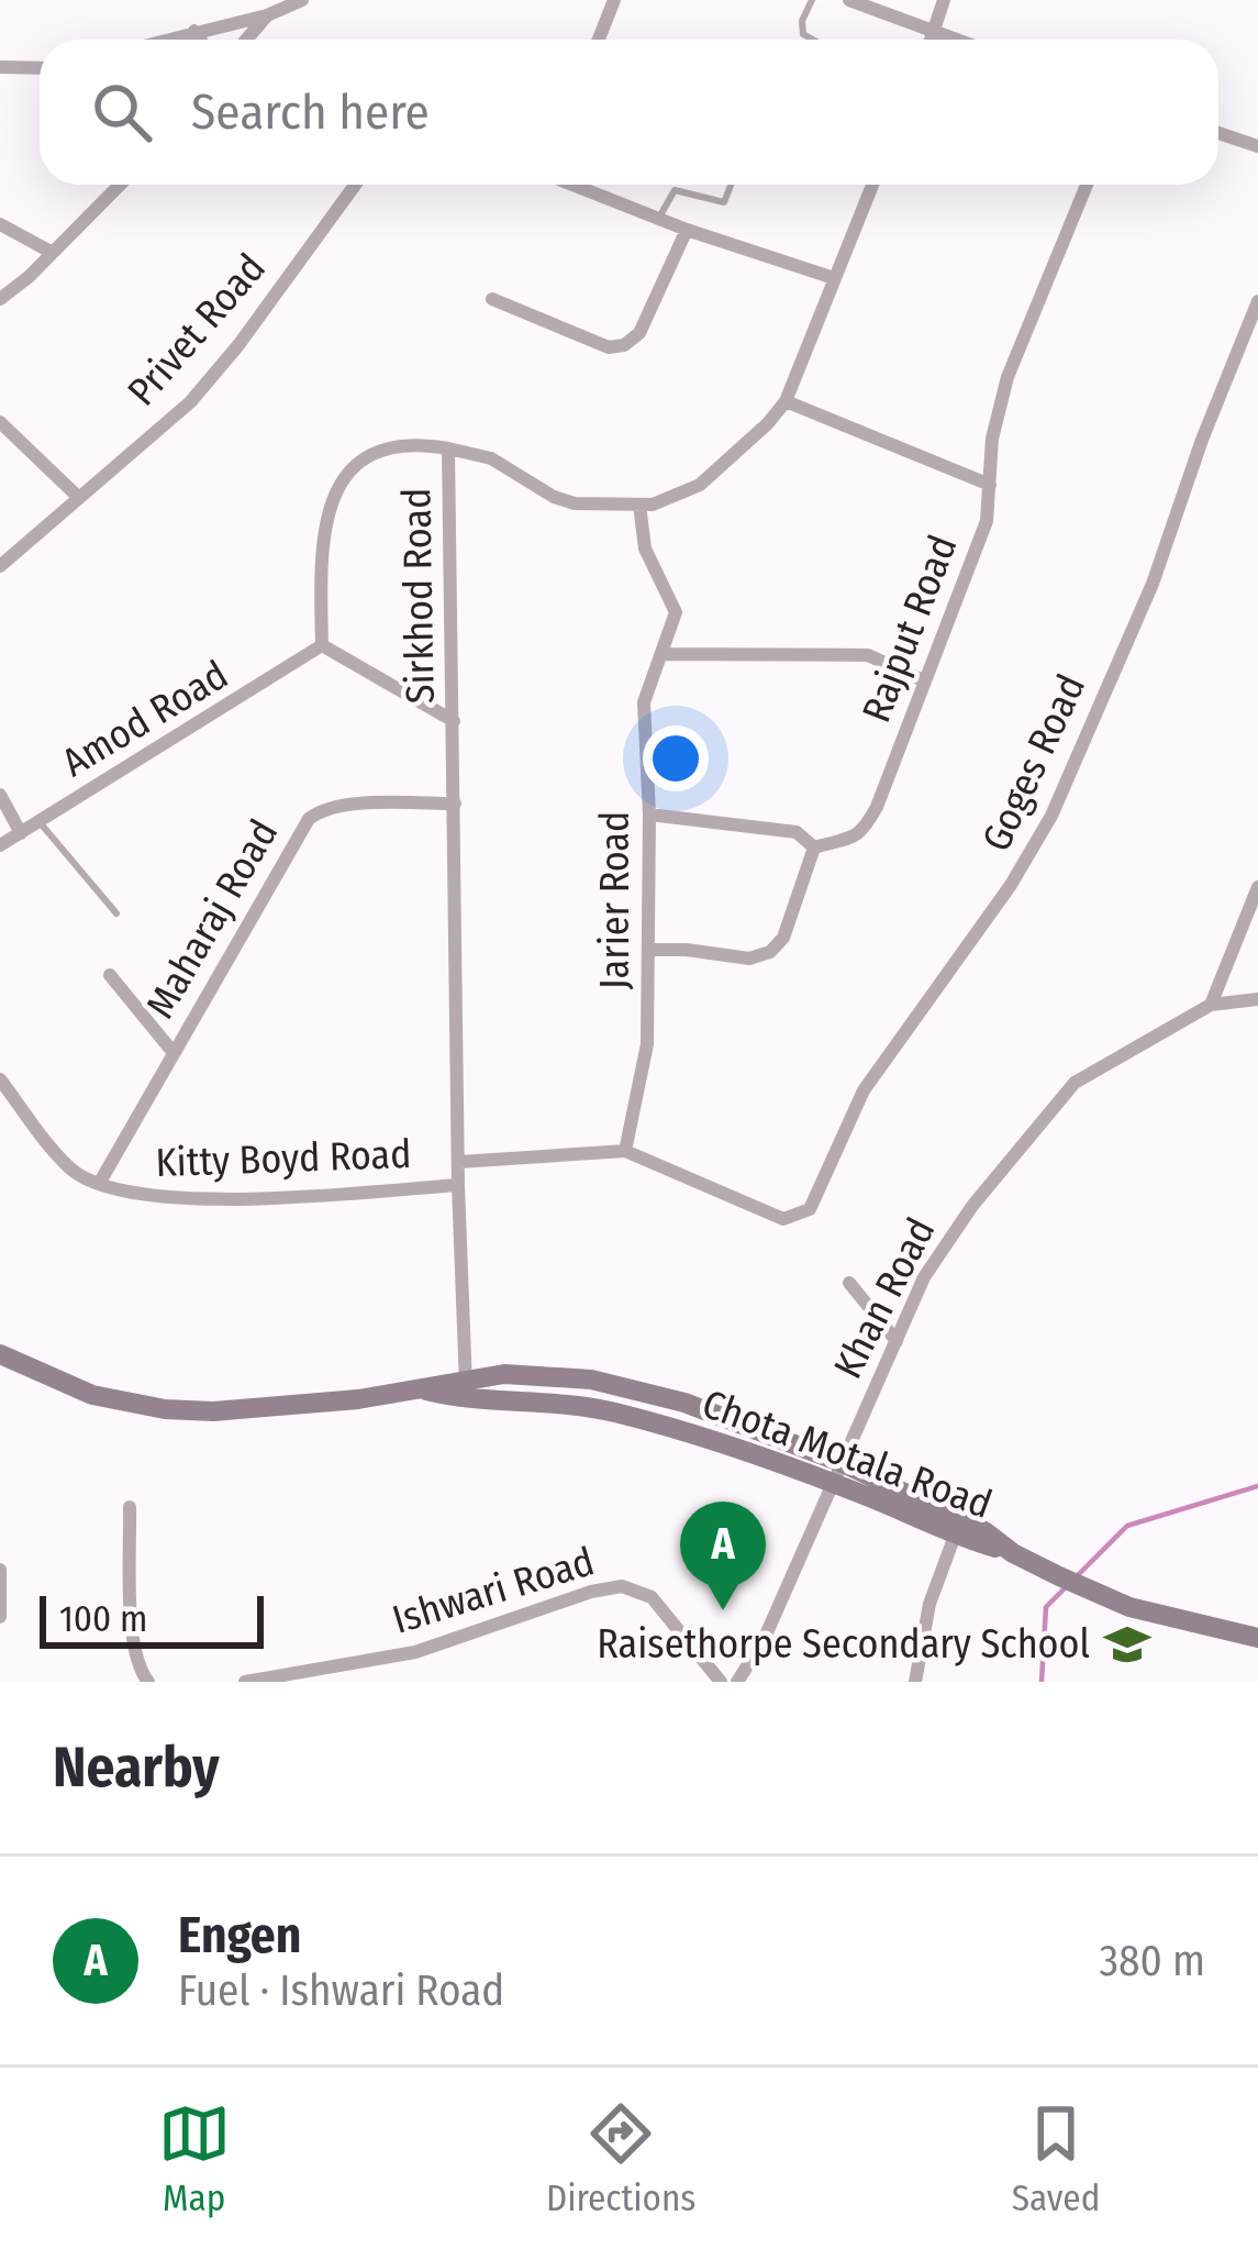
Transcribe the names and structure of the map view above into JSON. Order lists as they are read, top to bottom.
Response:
{
  "streets": {
    "street": [
      "Privet Road",
      "Sirkhod Road",
      "Rajput Road",
      "Amod Road",
      "Goges Road",
      "Jarier Road",
      "Maharaj Road",
      "Kitty Boyd Road",
      "Khan Road",
      "Chota Motala Road",
      "Ishwari Road"
    ]
  },
  "crossings": [
    ["Sirkhod Road", "Jarier Road"],
    ["Sirkhod Road", "Maharaj Road"],
    ["Sirkhod Road", "Kitty Boyd Road"],
    ["Sirkhod Road", "Chota Motala Road"],
    ["Goges Road", "Jarier Road"],
    ["Maharaj Road", "Kitty Boyd Road"],
    ["Khan Road", "Chota Motala Road"]
  ],
  "places": {
    "school or university": ["Raisethorpe Secondary School"]
  },
  "scale_bar": "100 m",
  "page": {
    "search": "Search here",
    "pins": "A",
    "scale": "100 m",
    "heading": "Nearby",
    "list": [
      {
        "mark": "A",
        "name": "Engen",
        "note": "Fuel · Ishwari Road",
        "value": "380 m"
      }
    ],
    "nav": ["Map", "Directions", "Saved"]
  }
}
